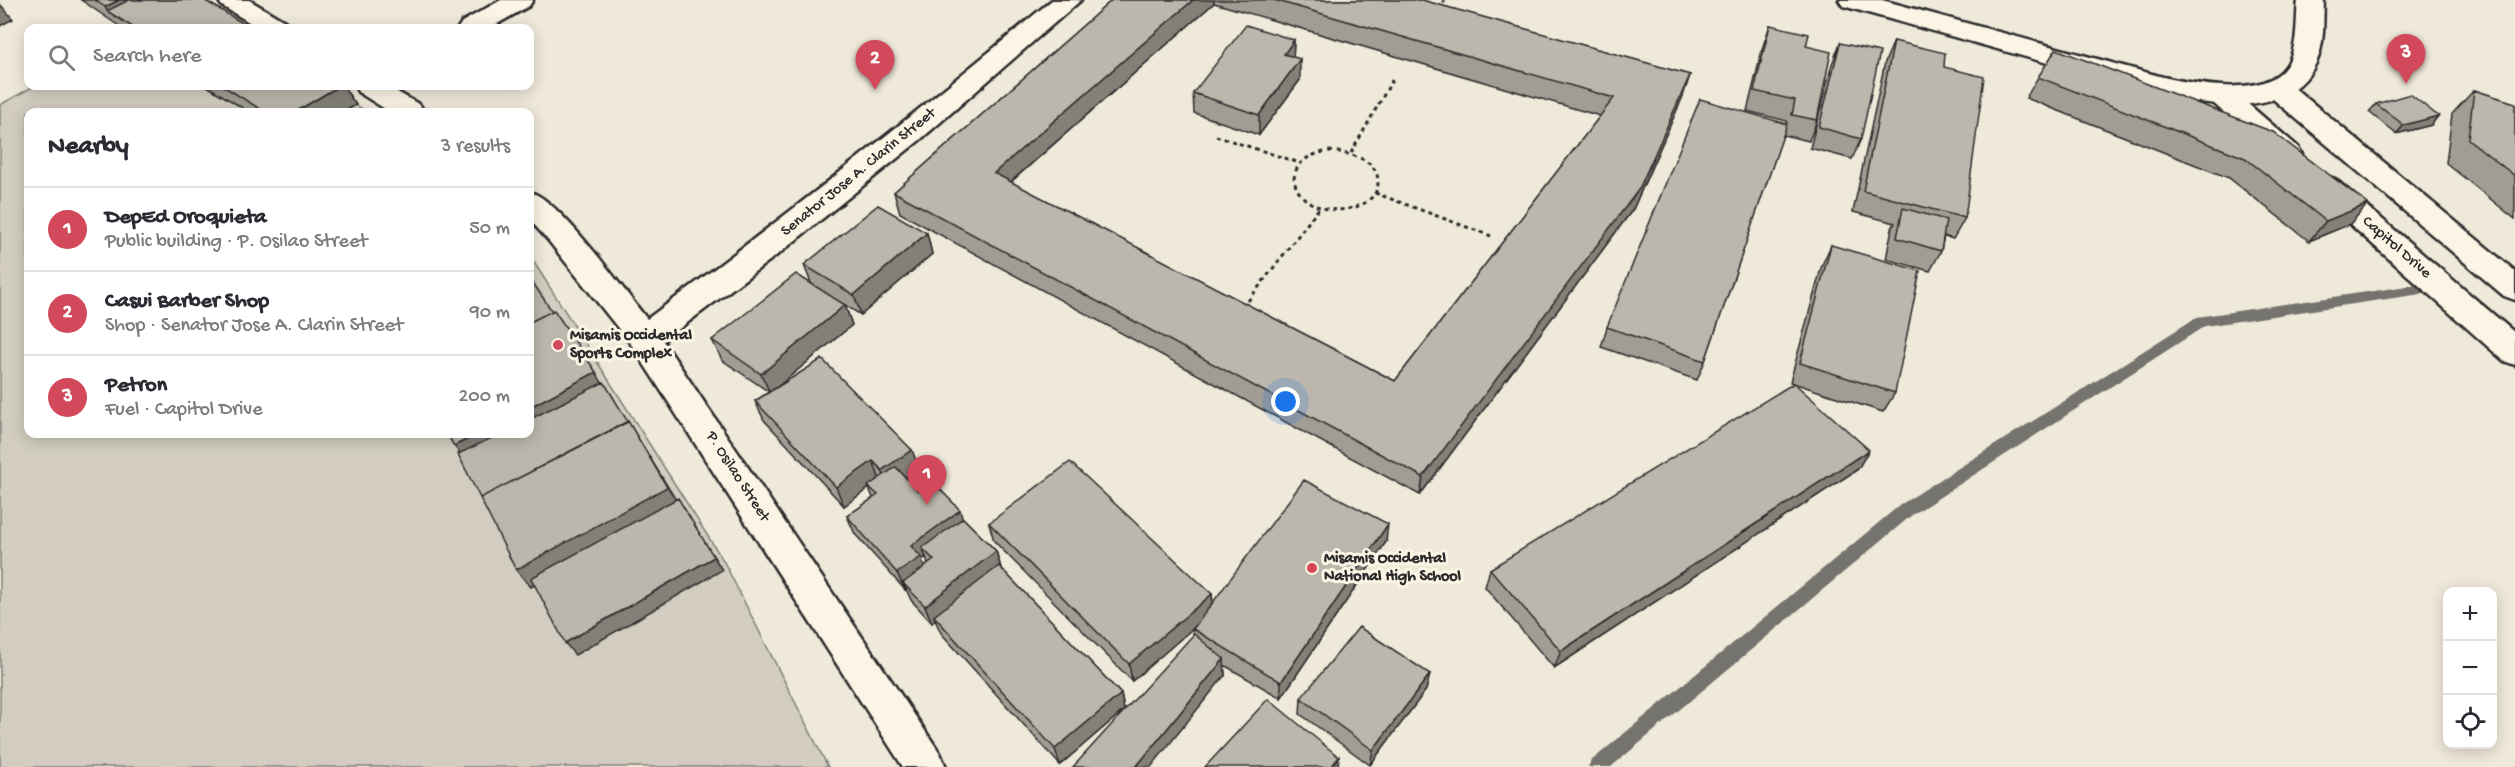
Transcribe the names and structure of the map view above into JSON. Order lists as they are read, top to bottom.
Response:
{
  "streets": {
    "street": ["Senator Jose A. Clarin Street", "Capitol Drive", "P. Osilao Street"]
  },
  "crossings": [
    ["Senator Jose A. Clarin Street", "P. Osilao Street"]
  ],
  "places": ["Misamis Occidental Sports Complex", "Misamis Occidental National High School"],
  "page": {
    "search": "Search here",
    "pins": ["3", "2", "1"],
    "heading": ["Nearby", "3 results"],
    "list": [
      {
        "mark": "1",
        "name": "DepEd Oroquieta",
        "note": "Public building · P. Osilao Street",
        "value": "50 m"
      },
      {
        "mark": "2",
        "name": "Casui Barber Shop",
        "note": "Shop · Senator Jose A. Clarin Street",
        "value": "90 m"
      },
      {
        "mark": "3",
        "name": "Petron",
        "note": "Fuel · Capitol Drive",
        "value": "200 m"
      }
    ],
    "map_buttons": ["+", "−"]
  }
}
